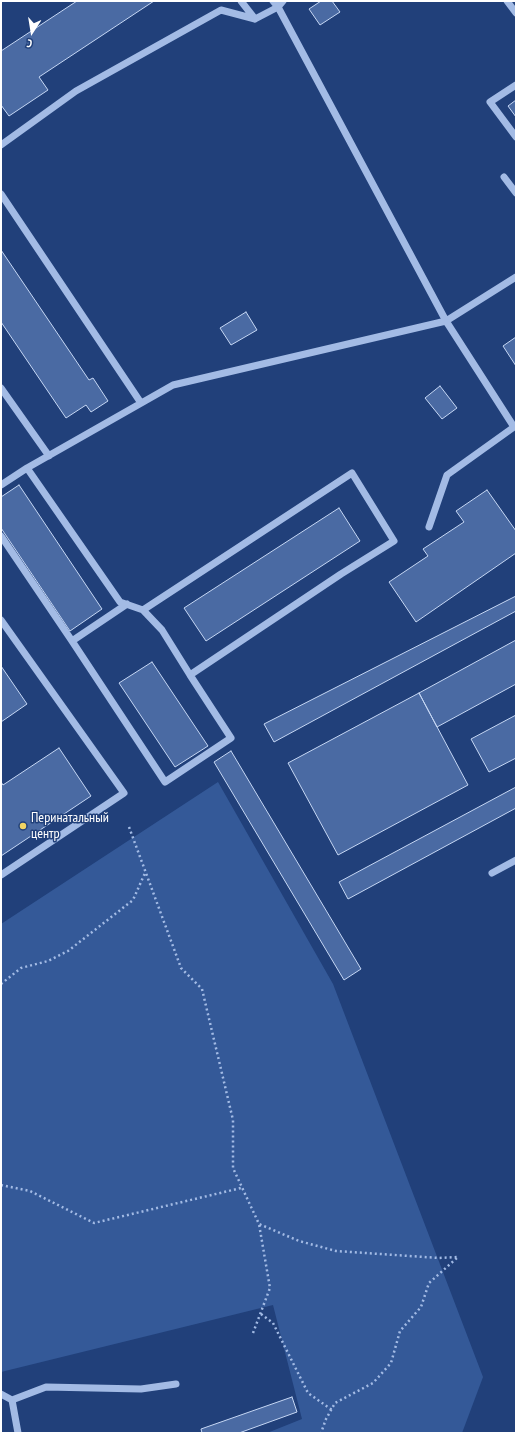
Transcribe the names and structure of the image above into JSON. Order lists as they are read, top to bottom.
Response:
{
  "places": ["Перинатальный центр"],
  "north": "bottom"
}
